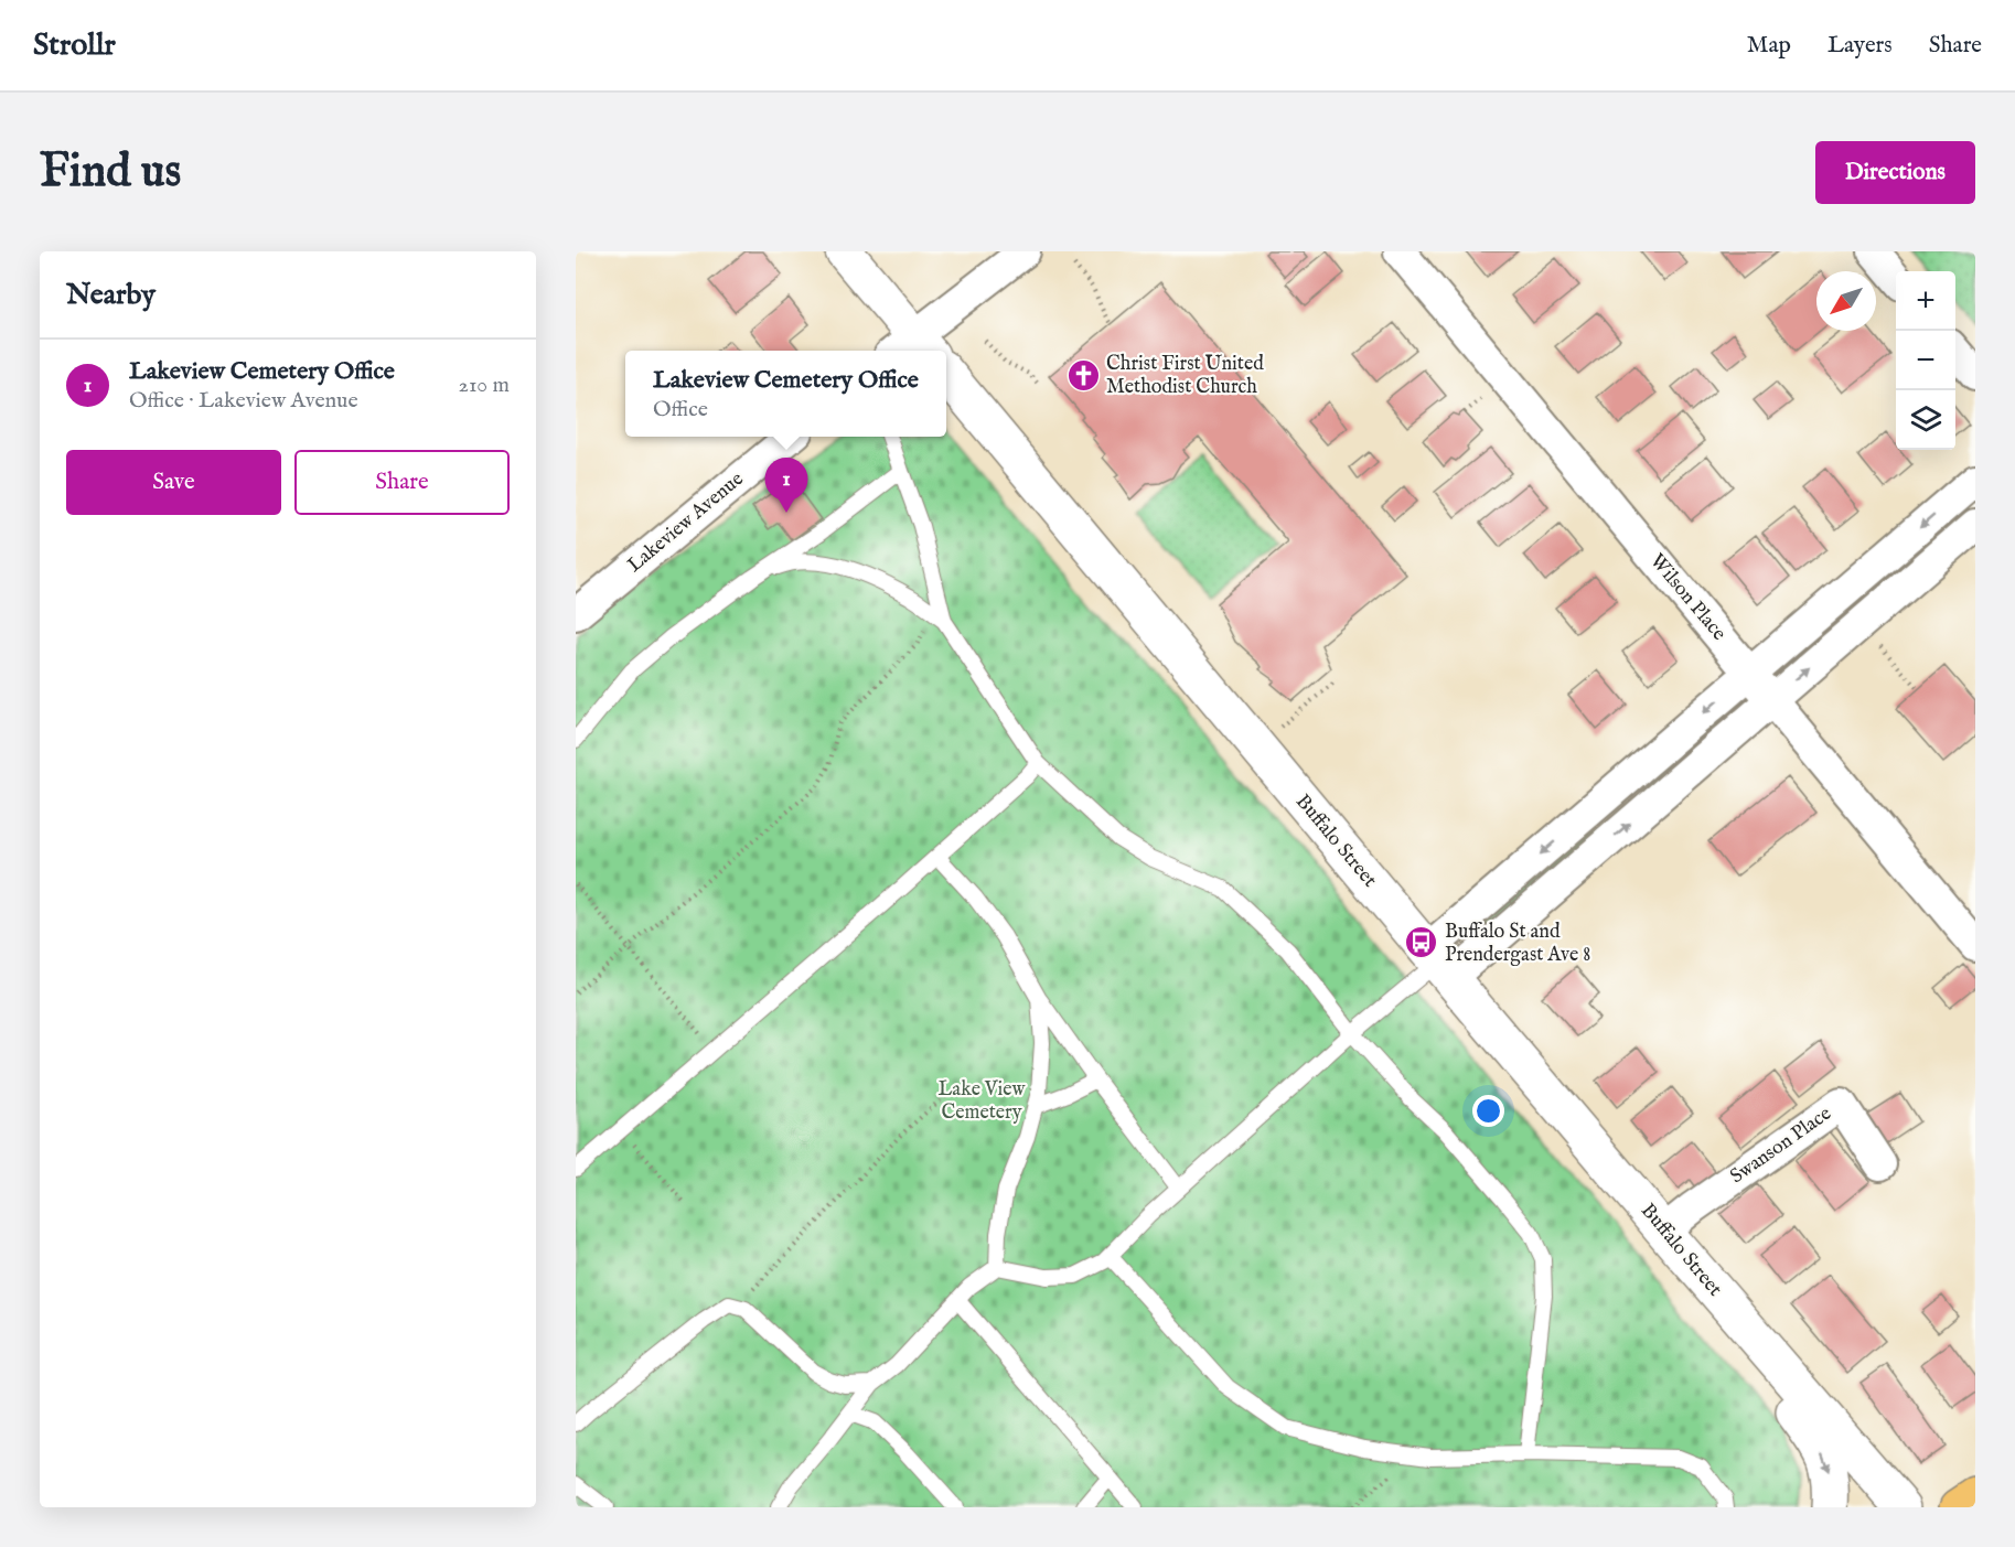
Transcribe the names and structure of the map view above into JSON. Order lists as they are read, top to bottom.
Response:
{
  "streets": {
    "street": [
      "Lakeview Avenue",
      "Wilson Place",
      "Buffalo Street",
      "Swanson Place"
    ]
  },
  "crossings": [
    ["Buffalo Street", "Swanson Place"]
  ],
  "parks": ["Lake View Cemetery"],
  "places": {
    "church": ["Christ First United Methodist Church"],
    "bus stop": ["Buffalo St and Prendergast Ave 8"]
  },
  "north": "bottom left",
  "page": {
    "header": "Strollr",
    "nav": ["Map", "Layers", "Share"],
    "buttons": [
      "Directions",
      ["Save", "Share"]
    ],
    "title": "Find us",
    "heading": "Nearby",
    "map_buttons": ["+", "−"],
    "list": [
      {
        "mark": "1",
        "name": "Lakeview Cemetery Office",
        "note": "Office · Lakeview Avenue",
        "value": "210 m"
      }
    ],
    "popup": ["Lakeview Cemetery Office", "Office"],
    "pins": "1"
  }
}
